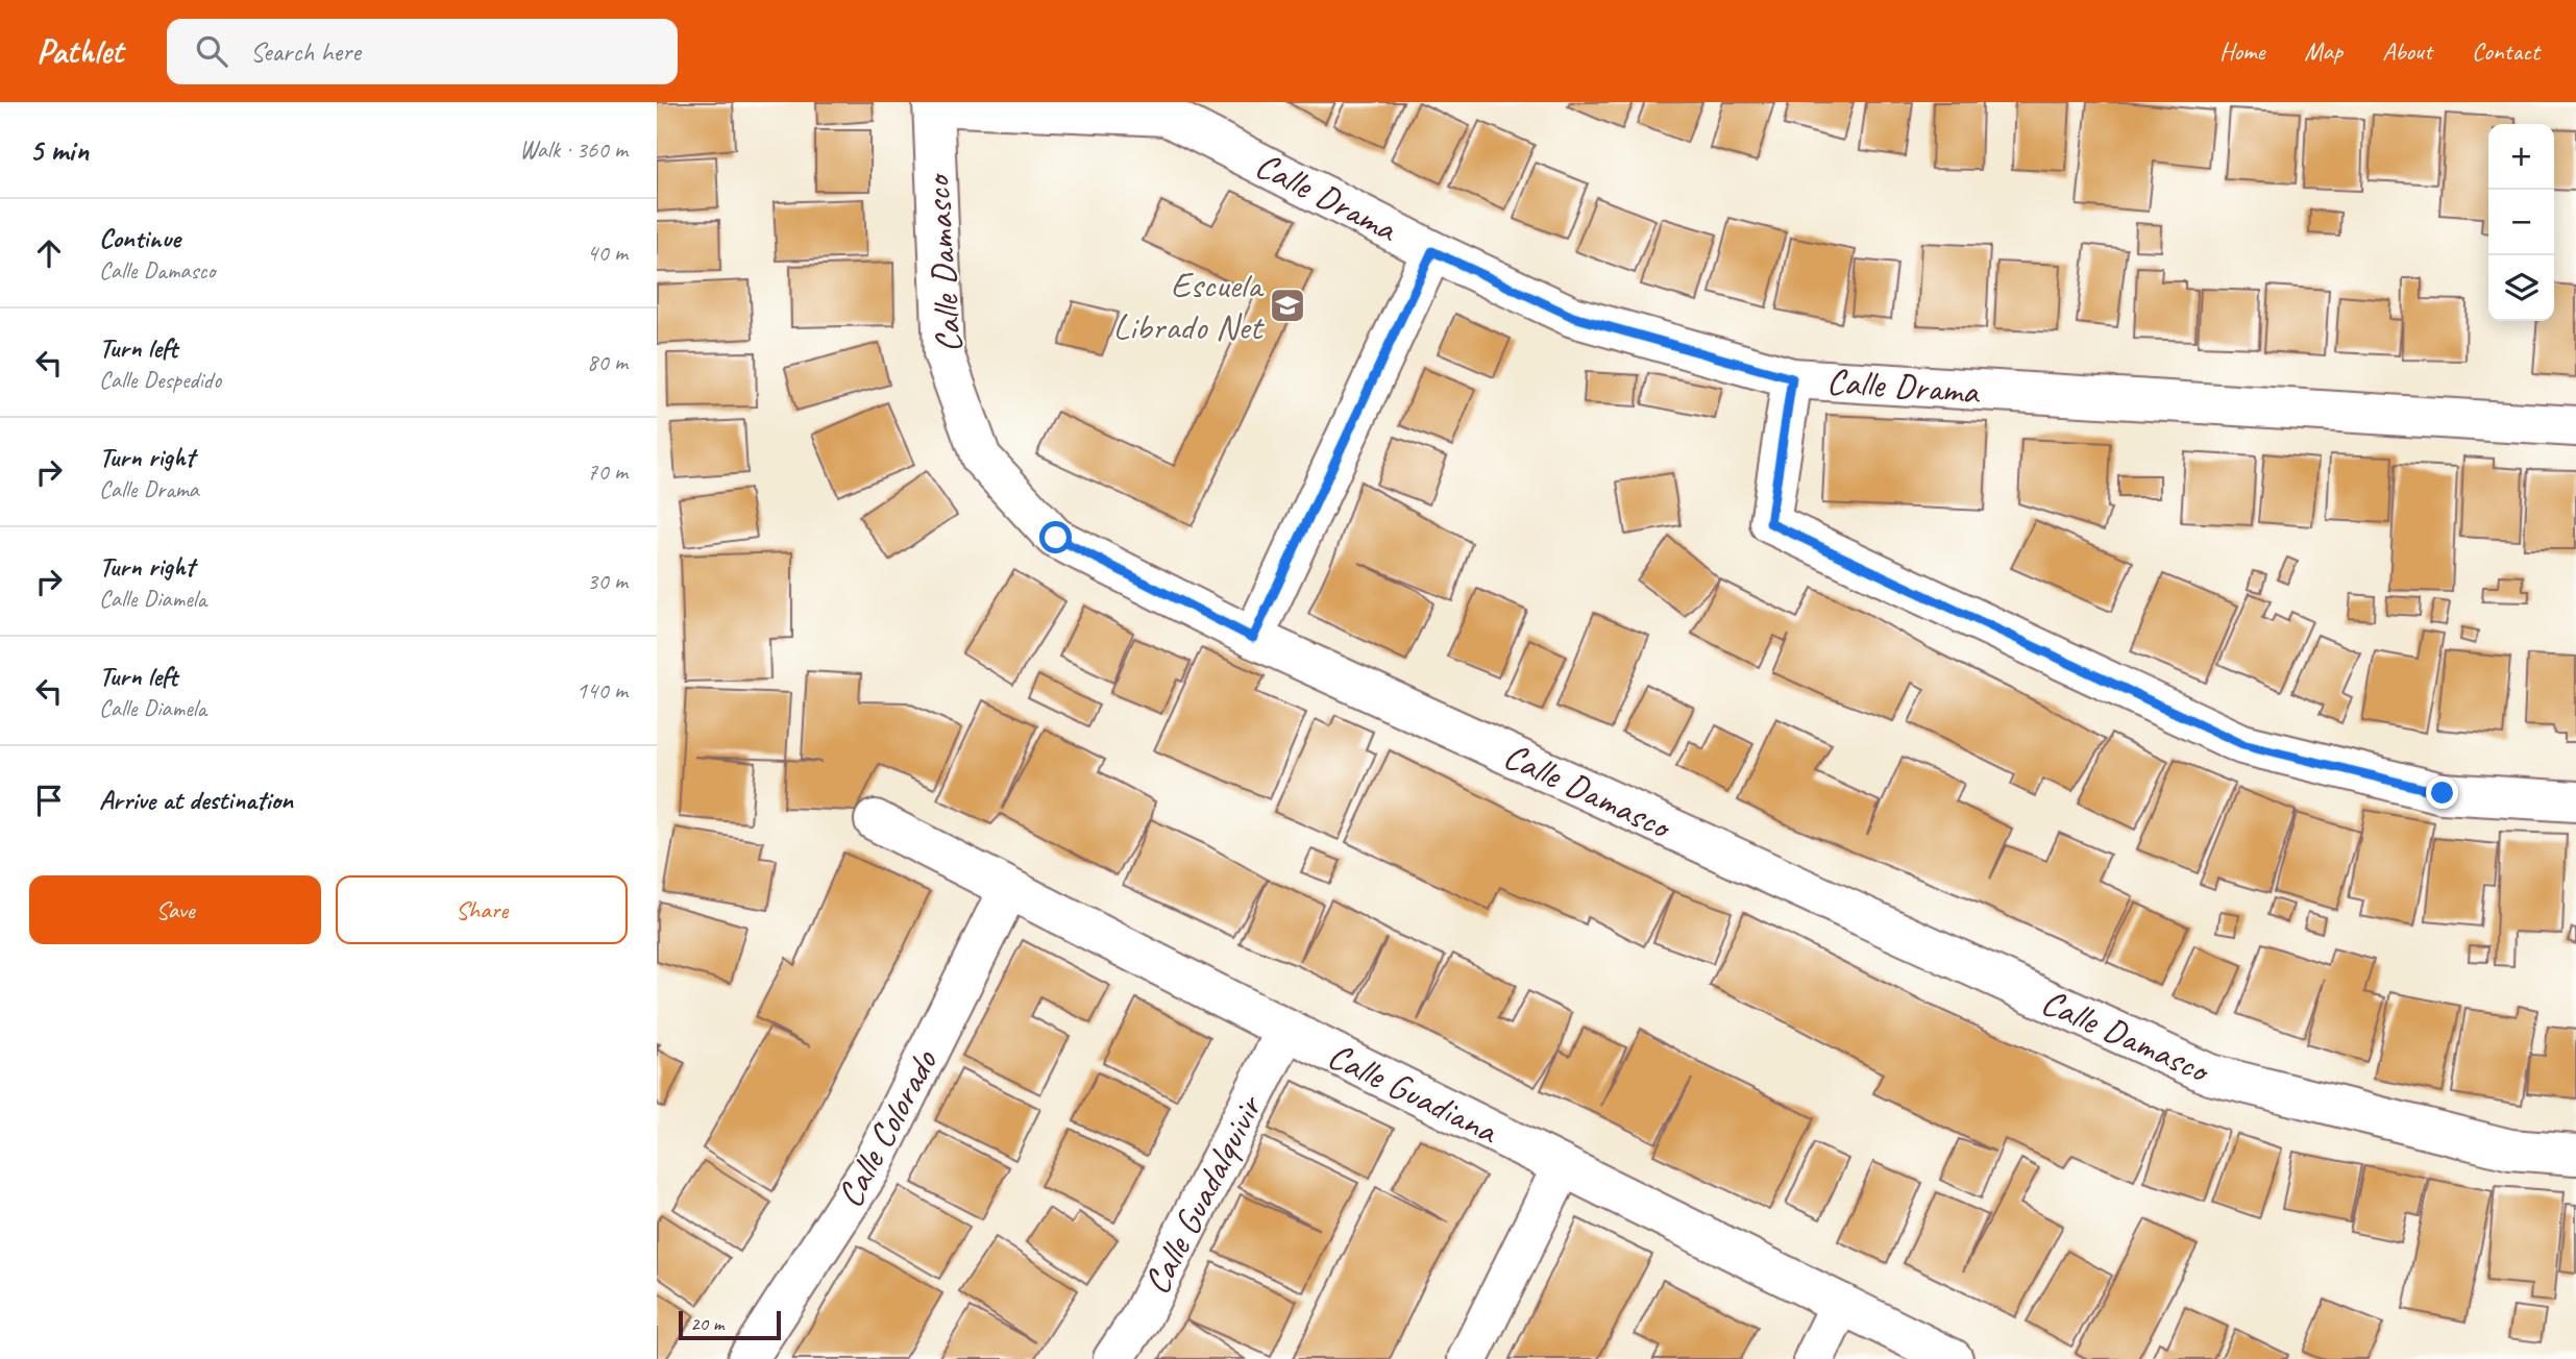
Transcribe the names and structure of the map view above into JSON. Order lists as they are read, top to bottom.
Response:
{
  "streets": {
    "street": [
      "Calle Drama",
      "Calle Damasco",
      "Calle Guadiana",
      "Calle Colorado",
      "Calle Guadalquivir"
    ]
  },
  "crossings": [
    ["Calle Drama", "Calle Damasco"],
    ["Calle Guadiana", "Calle Colorado"],
    ["Calle Guadiana", "Calle Guadalquivir"]
  ],
  "places": {
    "school or university": ["Escuela Librado Net"]
  },
  "scale_bar": "20 m",
  "page": {
    "header": "Pathlet",
    "search": "Search here",
    "nav": [
      "Home",
      "Map",
      "About",
      "Contact"
    ],
    "heading": ["5 min", "Walk · 360 m"],
    "map_buttons": ["+", "−"],
    "list": [
      ["Continue", "Calle Damasco", "40 m"],
      ["Turn left", "Calle Despedido", "80 m"],
      ["Turn right", "Calle Drama", "70 m"],
      ["Turn right", "Calle Diamela", "30 m"],
      ["Turn left", "Calle Diamela", "140 m"],
      "Arrive at destination"
    ],
    "buttons": ["Save", "Share"],
    "scale": "20 m"
  }
}
